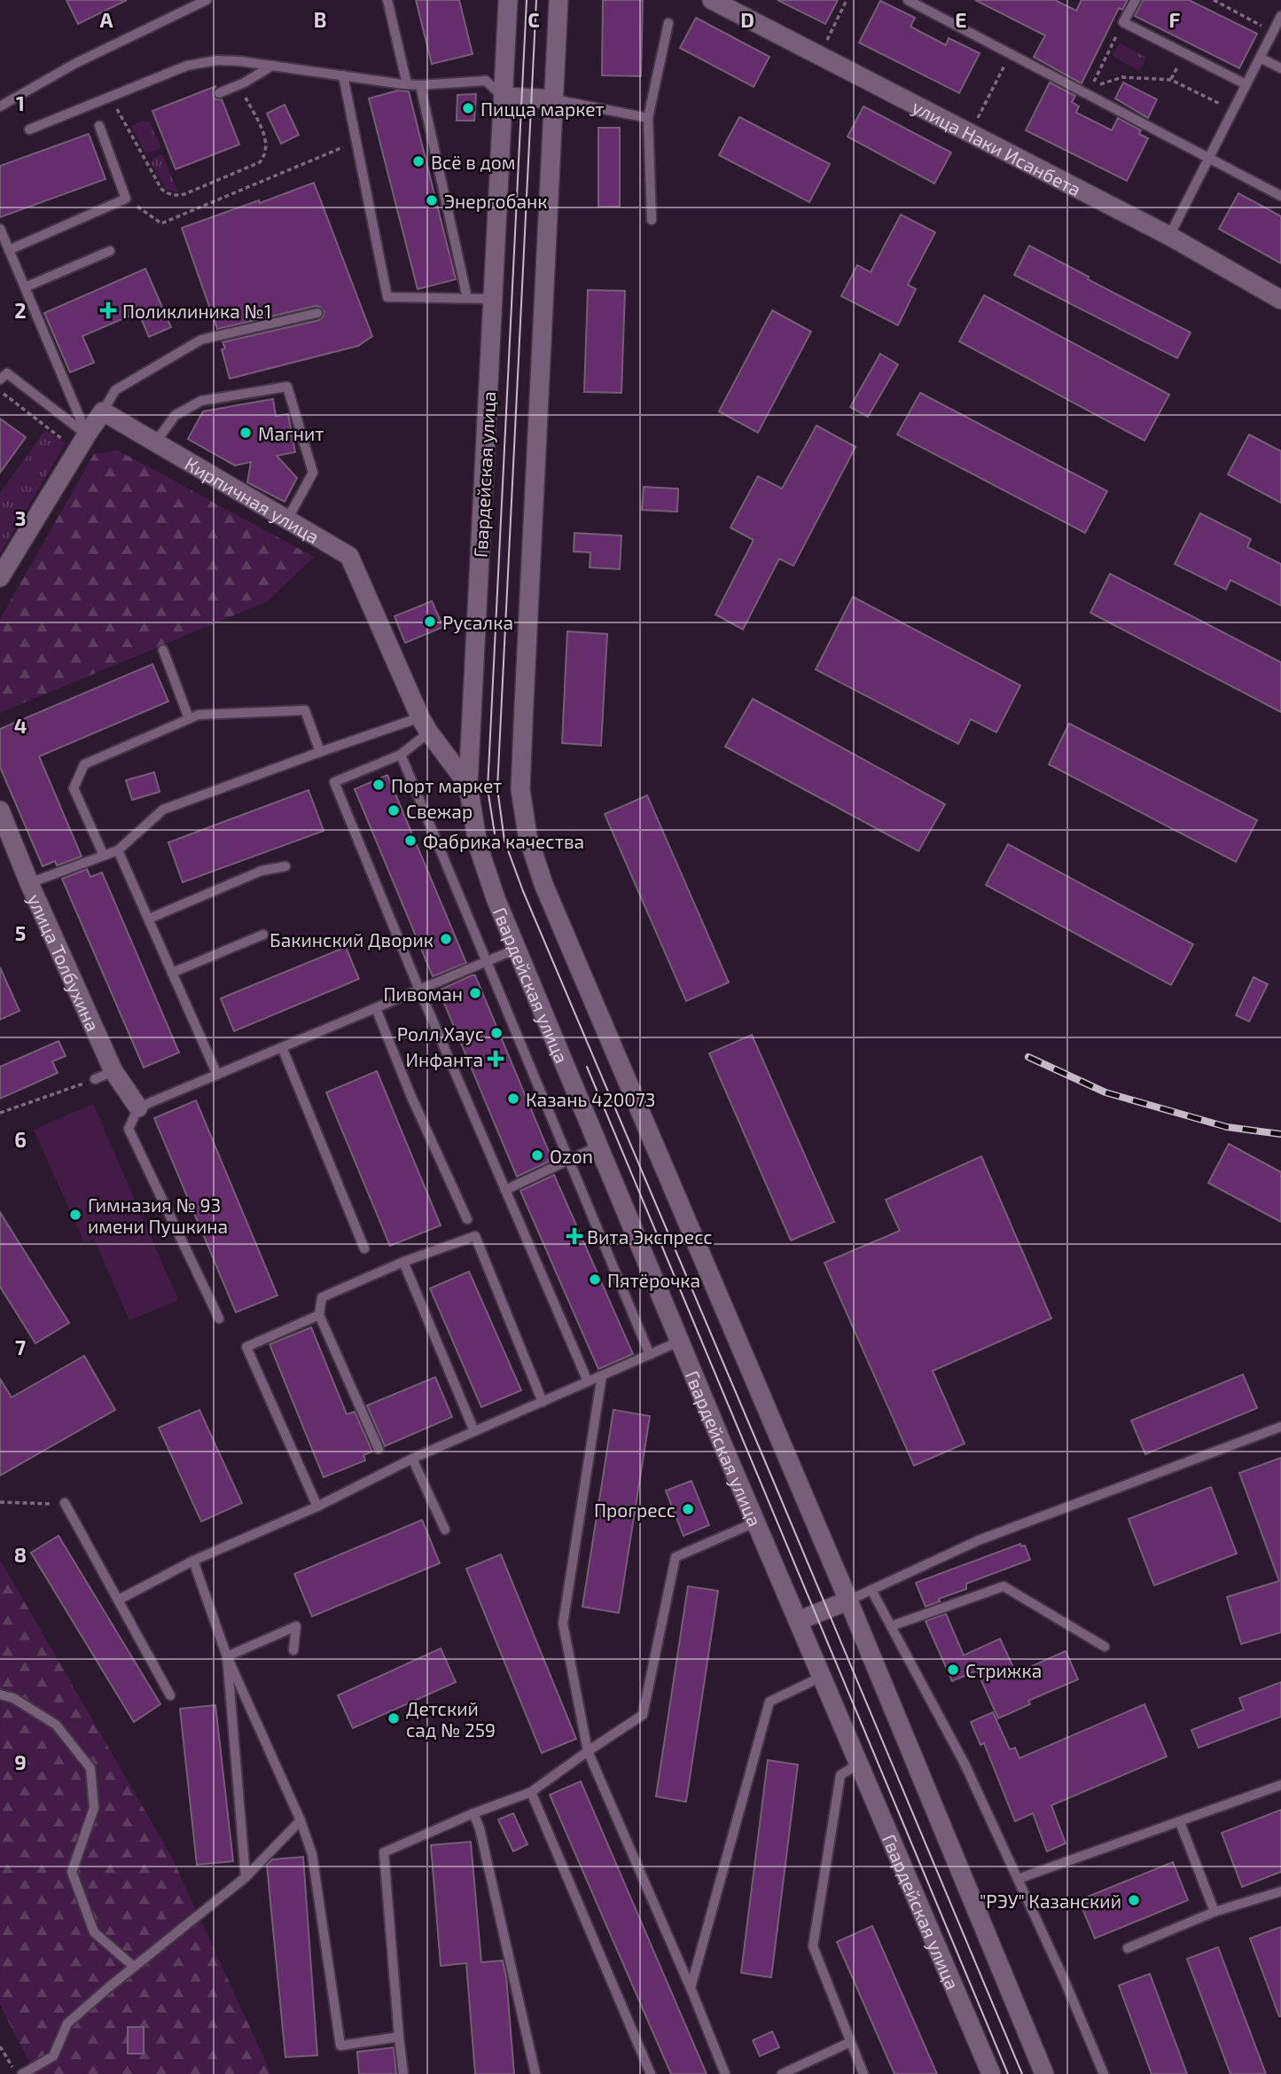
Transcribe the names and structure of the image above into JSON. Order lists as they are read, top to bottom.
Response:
{
  "streets": {
    "main road": [
      "улица Наки Исанбета",
      "Гвардейская улица",
      "Кирпичная улица",
      "улица Толбухина"
    ]
  },
  "crossings": [
    ["Гвардейская улица", "Кирпичная улица"]
  ],
  "places": {
    "other": [
      "Пицца маркет",
      "Всё в дом",
      "Энергобанк",
      "Магнит",
      "Русалка",
      "Порт маркет",
      "Свежар",
      "Фабрика качества",
      "Бакинский Дворик",
      "Пивоман",
      "Ролл Хаус",
      "Казань 420073",
      "Ozon",
      "Гимназия № 93 имени Пушкина",
      "Пятёрочка",
      "Прогресс",
      "Стрижка",
      "Детский сад № 259",
      "\"РЭУ\" Казанский"
    ],
    "health": ["Поликлиника №1", "Инфанта", "Вита Экспресс"]
  },
  "grid": {
    "columns": [
      "A",
      "B",
      "C",
      "D",
      "E",
      "F"
    ],
    "rows": [
      "1",
      "2",
      "3",
      "4",
      "5",
      "6",
      "7",
      "8",
      "9"
    ]
  }
}
